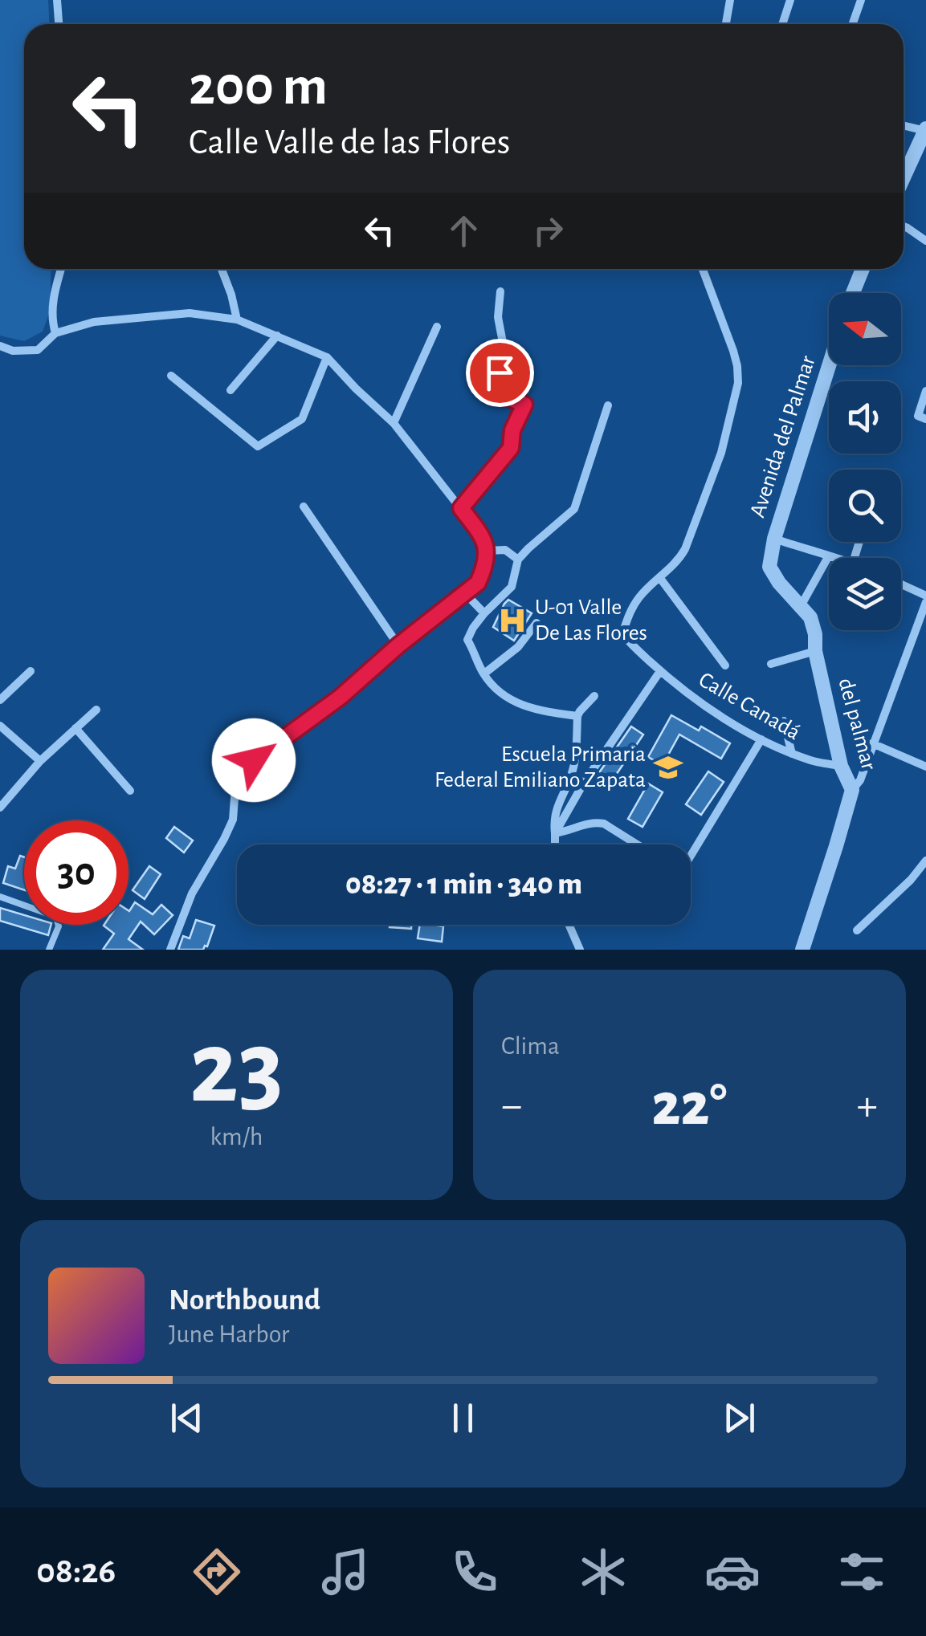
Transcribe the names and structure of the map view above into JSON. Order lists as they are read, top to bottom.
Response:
{
  "streets": {
    "street": ["Avenida del Palmar", "Calle Canadá", "del palmar"]
  },
  "crossings": [
    ["Avenida del Palmar", "del palmar"],
    ["Calle Canadá", "del palmar"]
  ],
  "places": {
    "hospital": ["U-01 Valle De Las Flores"],
    "school or university": ["Escuela Primaria Federal Emiliano Zapata"]
  },
  "north": "left",
  "page": {
    "turn": ["200 m", "Calle Valle de las Flores"],
    "limit": "30",
    "trip": "08:27 · 1 min · 340 m",
    "tile": [
      ["23", "km/h"],
      "Clima"
    ],
    "heat": ["−", "22°", "+"],
    "song": ["Northbound", "June Harbor"],
    "tabs": "08:26"
  }
}
